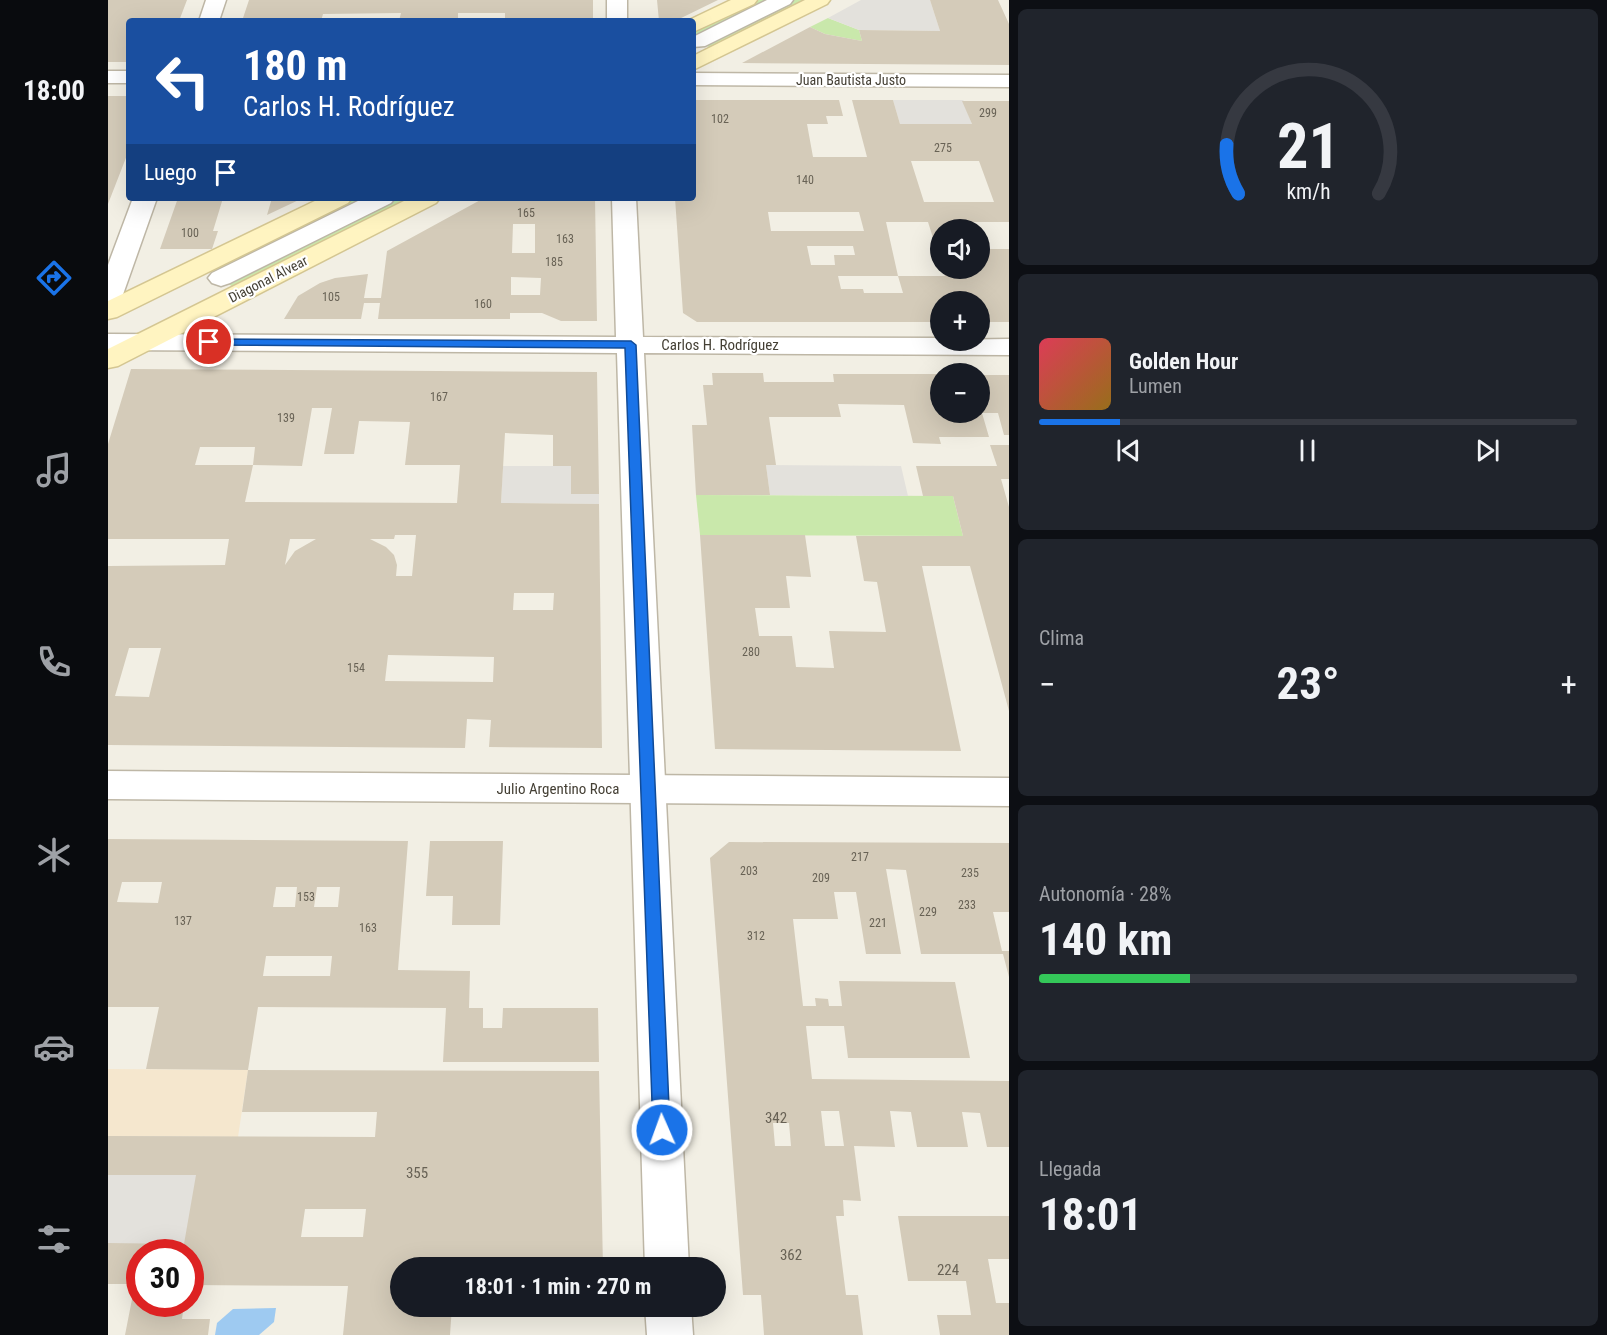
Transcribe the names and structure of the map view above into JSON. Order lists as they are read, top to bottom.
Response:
{
  "streets": {
    "main road": ["Diagonal Alvear"],
    "street": ["Juan Bautista Justo", "Carlos H. Rodríguez", "Julio Argentino Roca"]
  },
  "crossings": [
    ["Diagonal Alvear", "Carlos H. Rodríguez"]
  ],
  "house_numbers": [
    "299",
    "102",
    "275",
    "140",
    "165",
    "100",
    "163",
    "185",
    "105",
    "160",
    "167",
    "139",
    "280",
    "154",
    "217",
    "203",
    "235",
    "209",
    "153",
    "233",
    "229",
    "137",
    "221",
    "163",
    "312",
    "342",
    "355",
    "362",
    "224"
  ],
  "page": {
    "tabs": "18:00",
    "turn": ["180 m", "Carlos H. Rodríguez"],
    "then": "Luego",
    "map_buttons": ["+", "−"],
    "song": ["Golden Hour", "Lumen"],
    "tile": [
      "Clima",
      ["Autonomía · 28%", "140 km"],
      ["Llegada", "18:01"]
    ],
    "heat": ["−", "23°", "+"],
    "limit": "30",
    "trip": "18:01 · 1 min · 270 m",
    "gauge": ["21", "km/h"]
  }
}
